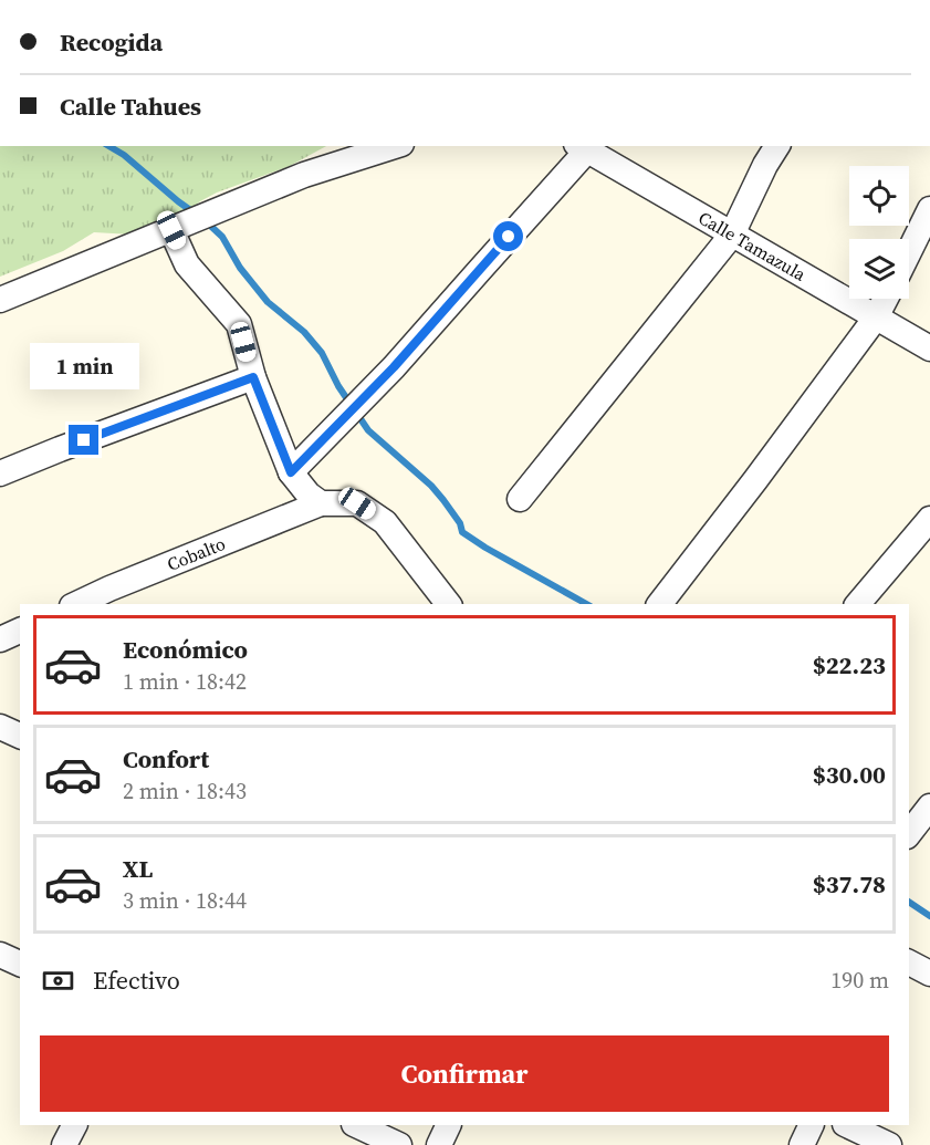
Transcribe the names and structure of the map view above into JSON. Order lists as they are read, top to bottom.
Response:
{
  "streets": {
    "street": ["Calle Tamazula", "Cobalto"]
  },
  "page": {
    "banner": ["Recogida", "Calle Tahues"],
    "bubble": "1 min",
    "list": [
      {
        "name": "Económico",
        "note": "1 min · 18:42",
        "value": "$22.23"
      },
      {
        "name": "Confort",
        "note": "2 min · 18:43",
        "value": "$30.00"
      },
      {
        "name": "XL",
        "note": "3 min · 18:44",
        "value": "$37.78"
      }
    ],
    "pay": ["Efectivo", "190 m"],
    "buttons": "Confirmar"
  }
}
